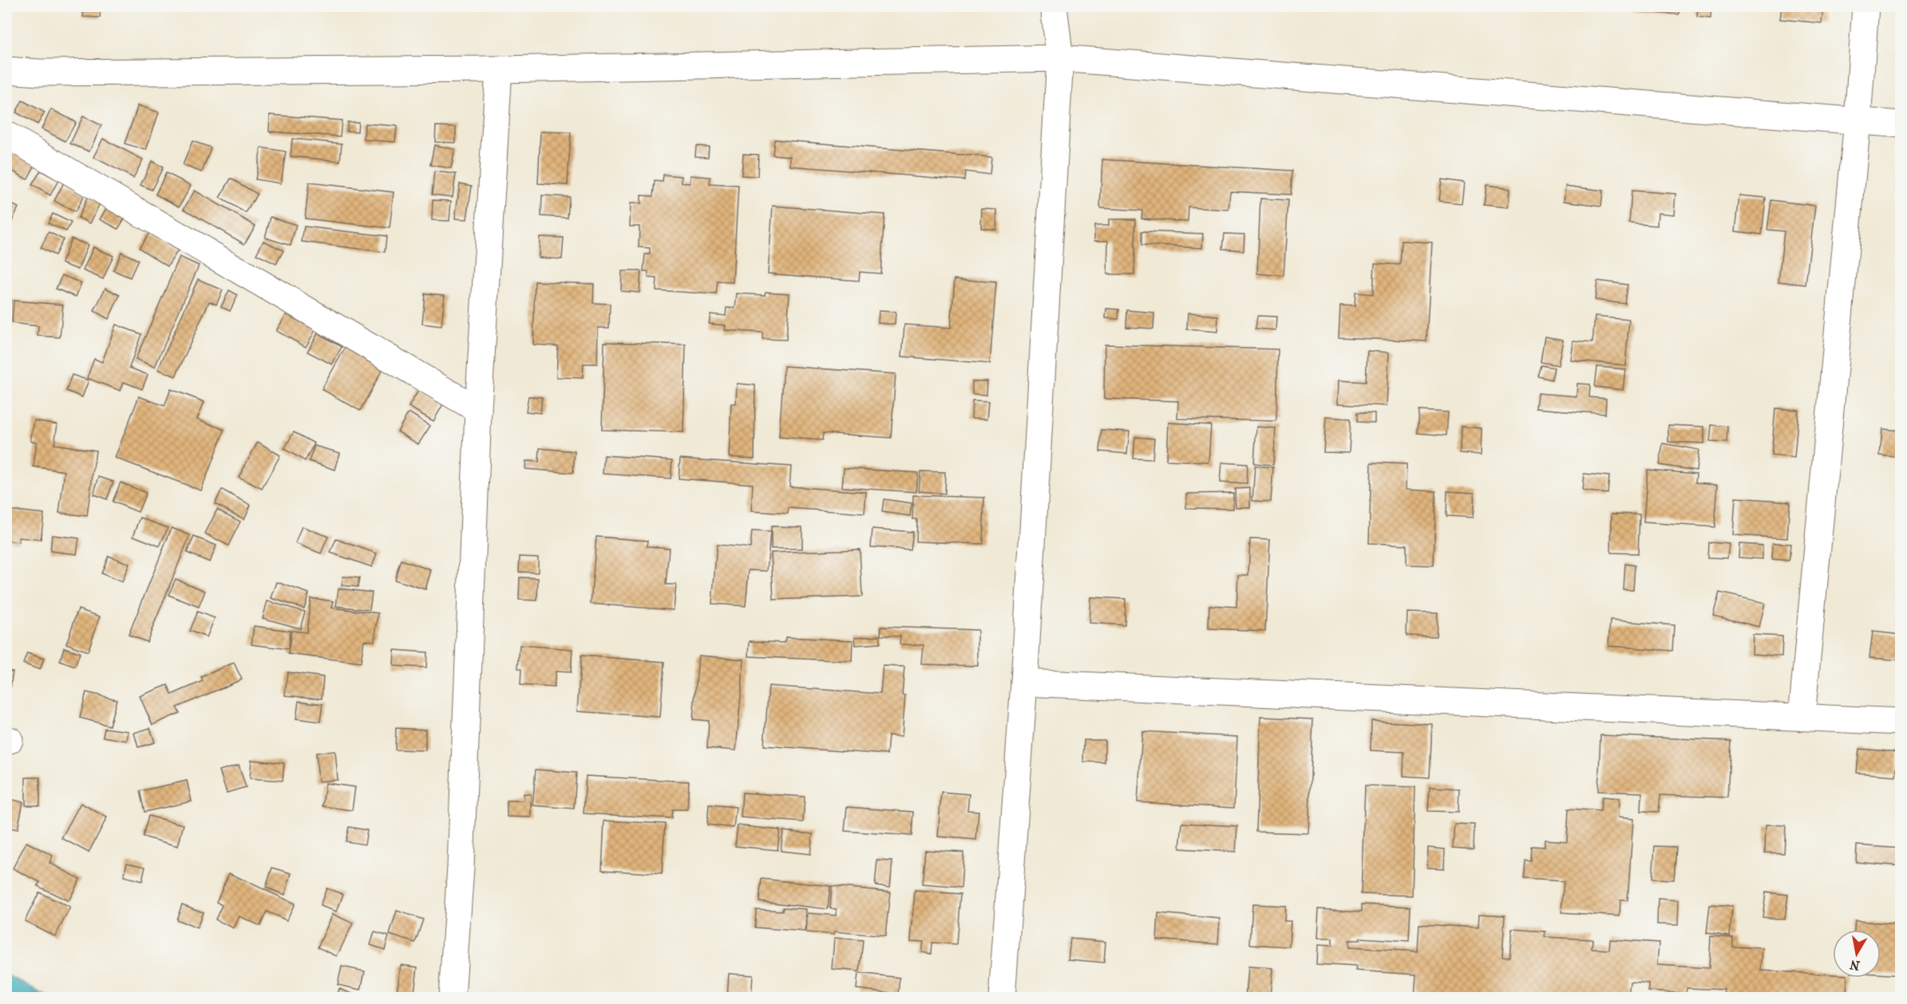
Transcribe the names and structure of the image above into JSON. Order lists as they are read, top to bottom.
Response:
{
  "north": "bottom"
}
